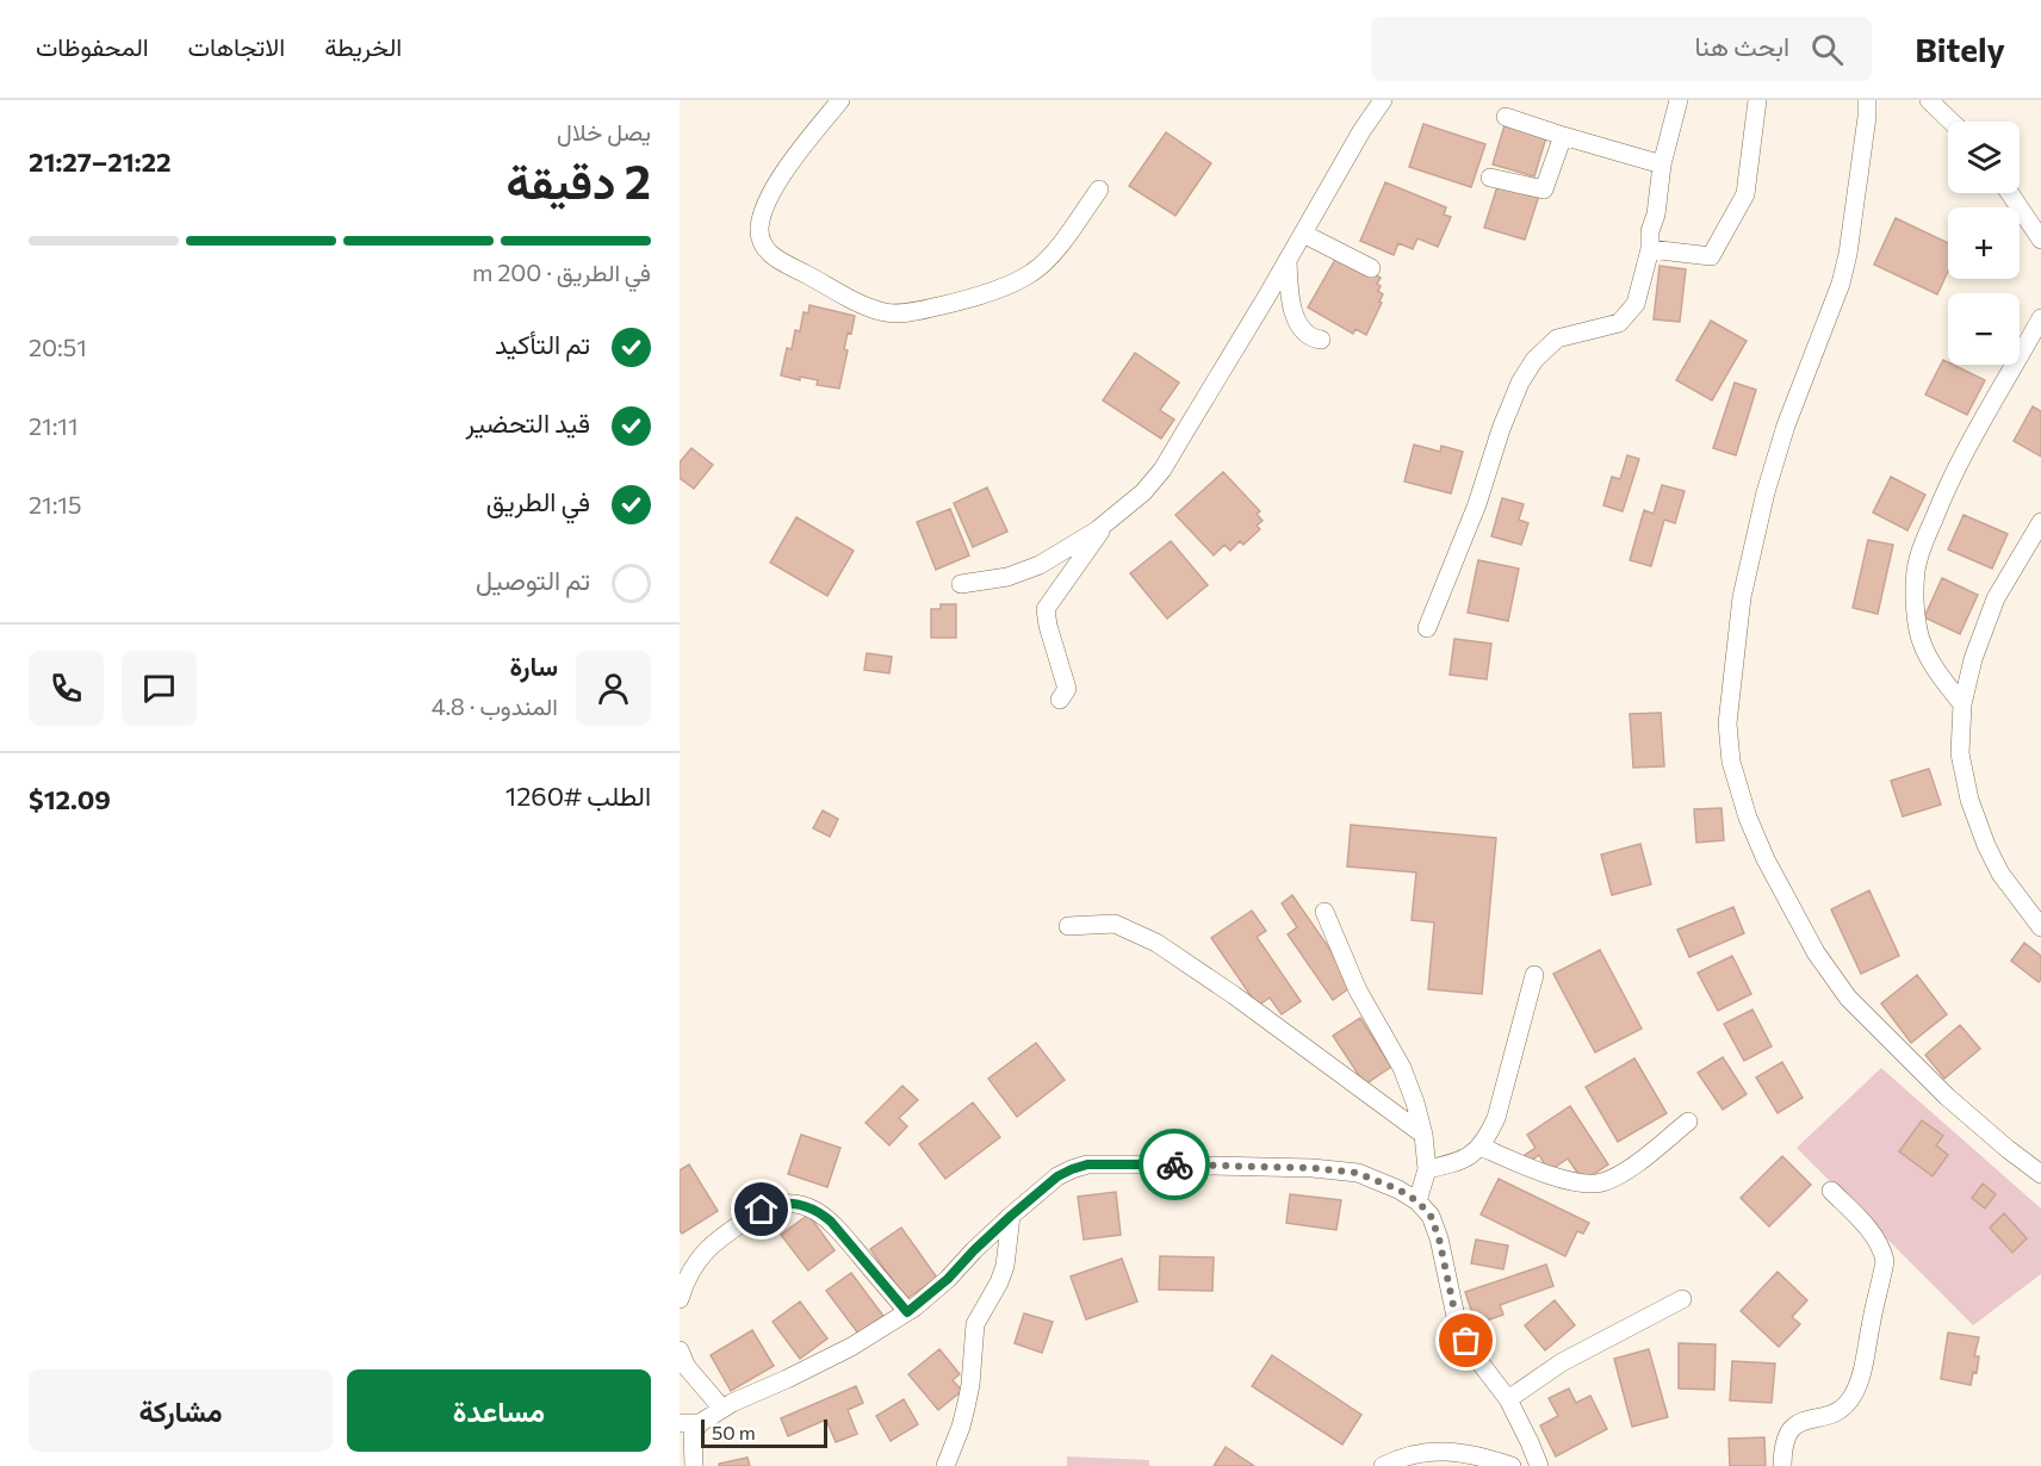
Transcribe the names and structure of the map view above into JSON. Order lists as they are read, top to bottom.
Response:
{
  "scale_bar": "50 m",
  "page": {
    "header": "Bitely",
    "search": "ابحث هنا",
    "nav": ["الخريطة", "الاتجاهات", "المحفوظات"],
    "heading": ["2 دقيقة", "يصل خلال", "21:22–21:27"],
    "panel": [
      "سارة",
      "المندوب · 4.8",
      "الطلب #1260",
      "$12.09"
    ],
    "map_buttons": ["+", "−"],
    "bar": "في الطريق · 200 m",
    "list": [
      ["تم التأكيد", "20:51"],
      ["قيد التحضير", "21:11"],
      ["في الطريق", "21:15"],
      "تم التوصيل"
    ],
    "buttons": ["مساعدة", "مشاركة"],
    "scale": "50 m"
  }
}
